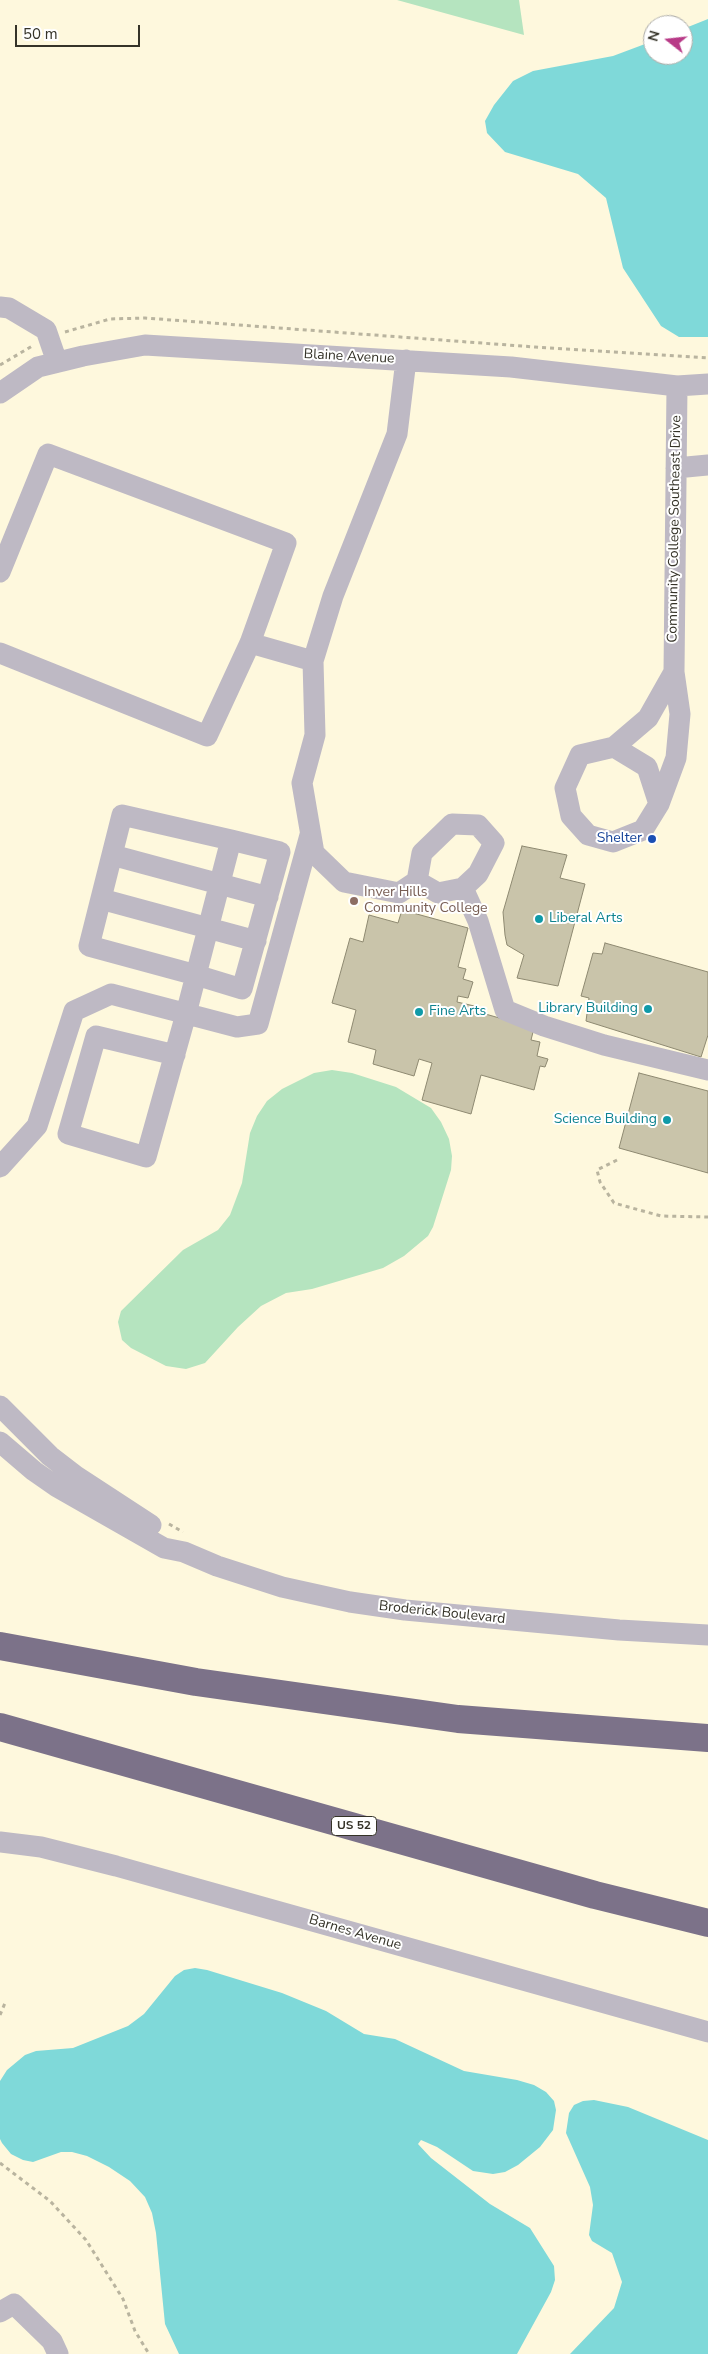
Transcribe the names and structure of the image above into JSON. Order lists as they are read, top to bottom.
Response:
{
  "streets": {
    "highway": ["US 52"],
    "street": [
      "Blaine Avenue",
      "Community College Southeast Drive",
      "Broderick Boulevard",
      "Barnes Avenue"
    ]
  },
  "crossings": [
    ["Blaine Avenue", "Community College Southeast Drive"]
  ],
  "places": [
    "Shelter",
    "Inver Hills Community College",
    "Liberal Arts",
    "Library Building",
    "Fine Arts",
    "Science Building"
  ],
  "scale_bar": "50 m",
  "north": "left"
}
